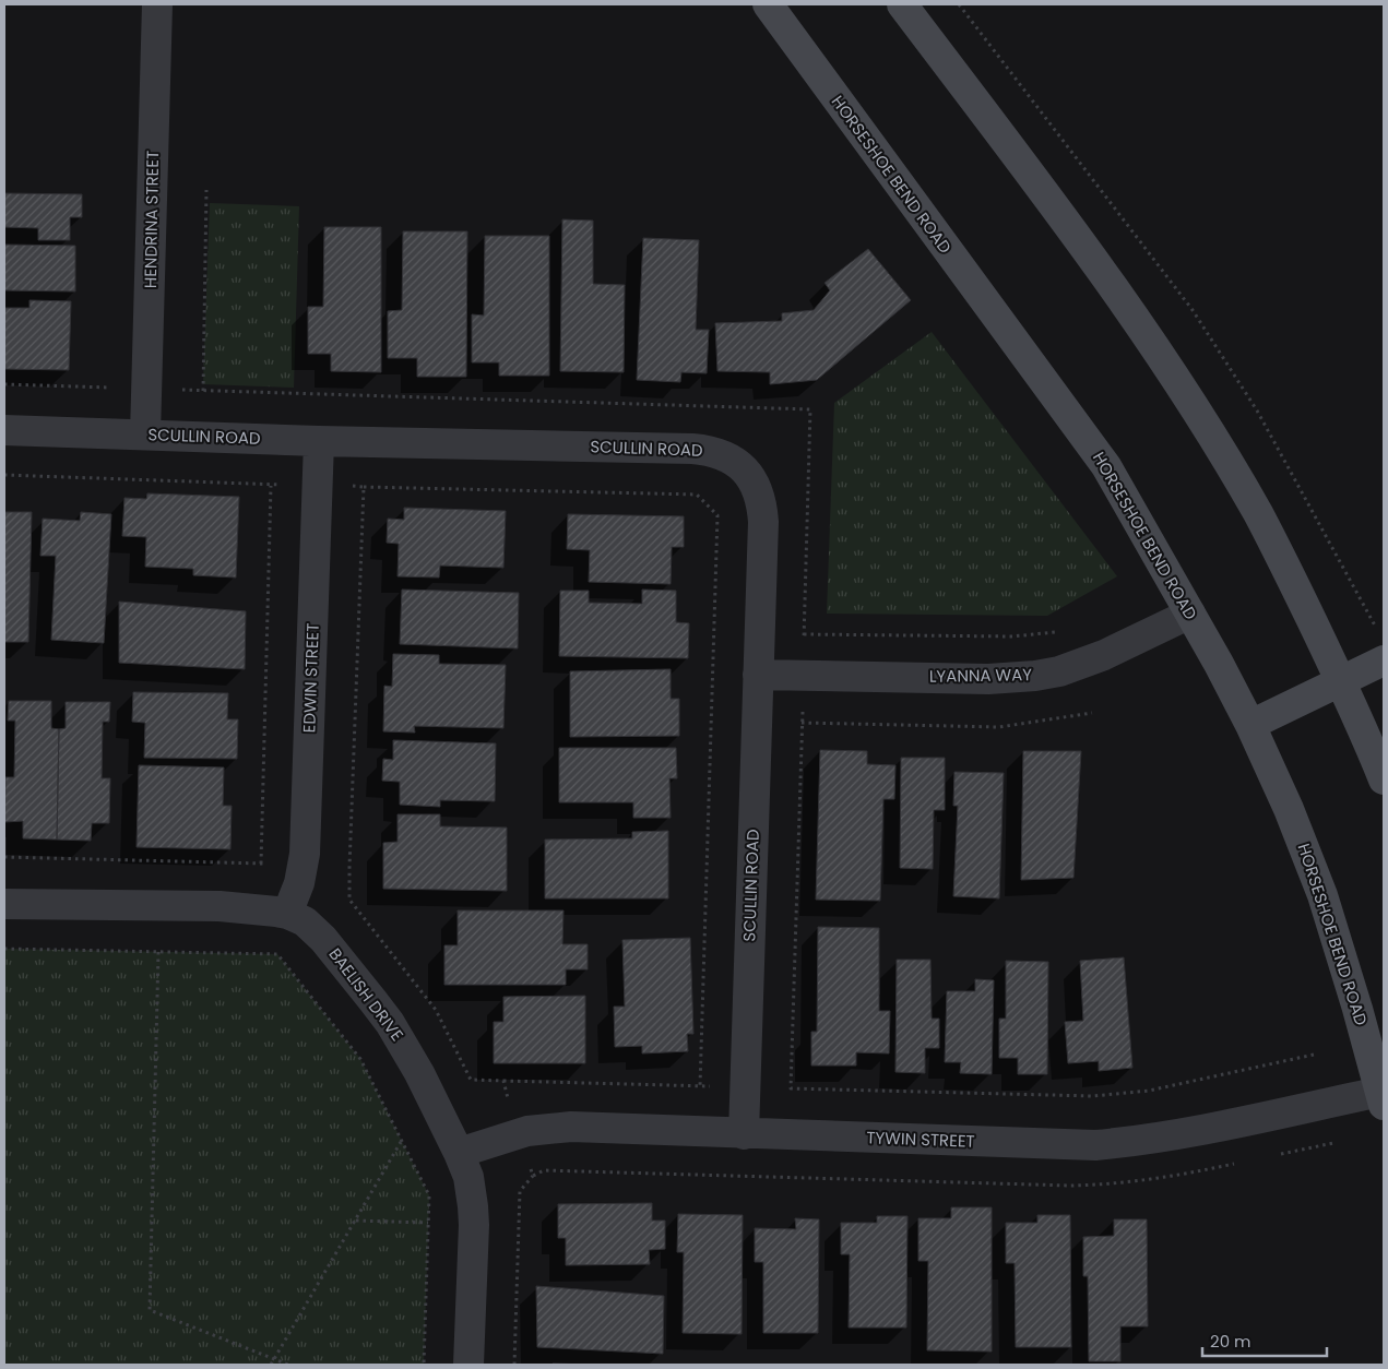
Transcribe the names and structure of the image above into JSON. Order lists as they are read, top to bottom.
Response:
{
  "streets": {
    "street": [
      "HORSESHOE BEND ROAD",
      "HENDRINA STREET",
      "SCULLIN ROAD",
      "LYANNA WAY",
      "EDWIN STREET",
      "BAELISH DRIVE",
      "TYWIN STREET"
    ]
  },
  "crossings": [
    ["HORSESHOE BEND ROAD", "LYANNA WAY"],
    ["HORSESHOE BEND ROAD", "TYWIN STREET"],
    ["HENDRINA STREET", "SCULLIN ROAD"],
    ["SCULLIN ROAD", "LYANNA WAY"],
    ["SCULLIN ROAD", "EDWIN STREET"],
    ["SCULLIN ROAD", "TYWIN STREET"],
    ["EDWIN STREET", "BAELISH DRIVE"],
    ["BAELISH DRIVE", "TYWIN STREET"]
  ],
  "scale_bar": "20 m"
}
